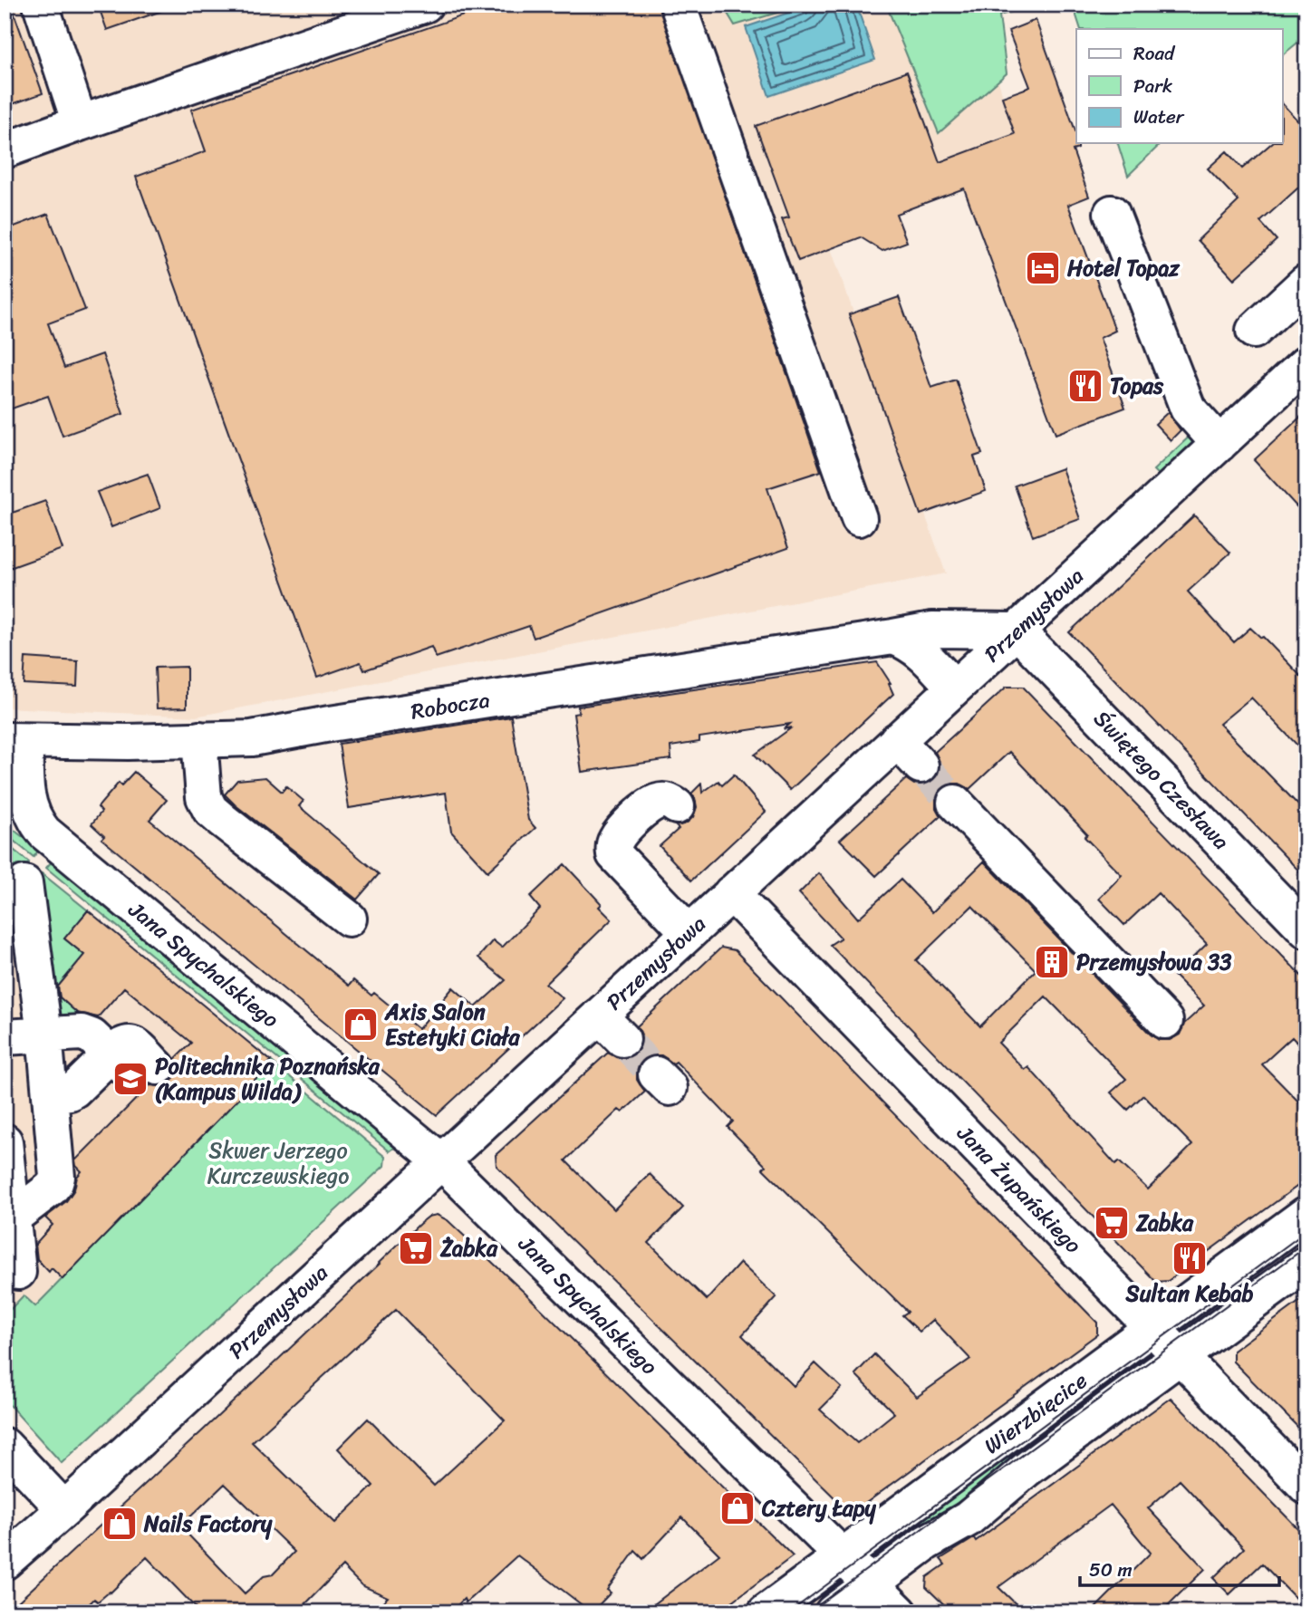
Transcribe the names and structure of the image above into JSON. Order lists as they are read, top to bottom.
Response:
{
  "streets": {
    "street": [
      "Przemysłowa",
      "Robocza",
      "Świętego Czesława",
      "Jana Spychalskiego",
      "Jana Żupańskiego",
      "Wierzbięcice"
    ]
  },
  "crossings": [
    ["Przemysłowa", "Robocza"],
    ["Przemysłowa", "Świętego Czesława"],
    ["Przemysłowa", "Jana Spychalskiego"],
    ["Przemysłowa", "Jana Żupańskiego"],
    ["Robocza", "Świętego Czesława"],
    ["Robocza", "Jana Spychalskiego"],
    ["Jana Spychalskiego", "Wierzbięcice"],
    ["Jana Żupańskiego", "Wierzbięcice"]
  ],
  "parks": ["Skwer Jerzego Kurczewskiego"],
  "places": {
    "hotel": ["Hotel Topaz"],
    "restaurant": ["Topas", "Sultan Kebab"],
    "building": ["Przemysłowa 33"],
    "shop": ["Axis Salon Estetyki Ciała", "Cztery Łapy", "Nails Factory"],
    "school or university": ["Politechnika Poznańska (Kampus Wilda)"],
    "supermarket": ["Zabka", "Żabka"]
  },
  "legend": ["Road", "Park", "Water"],
  "scale_bar": "50 m"
}
